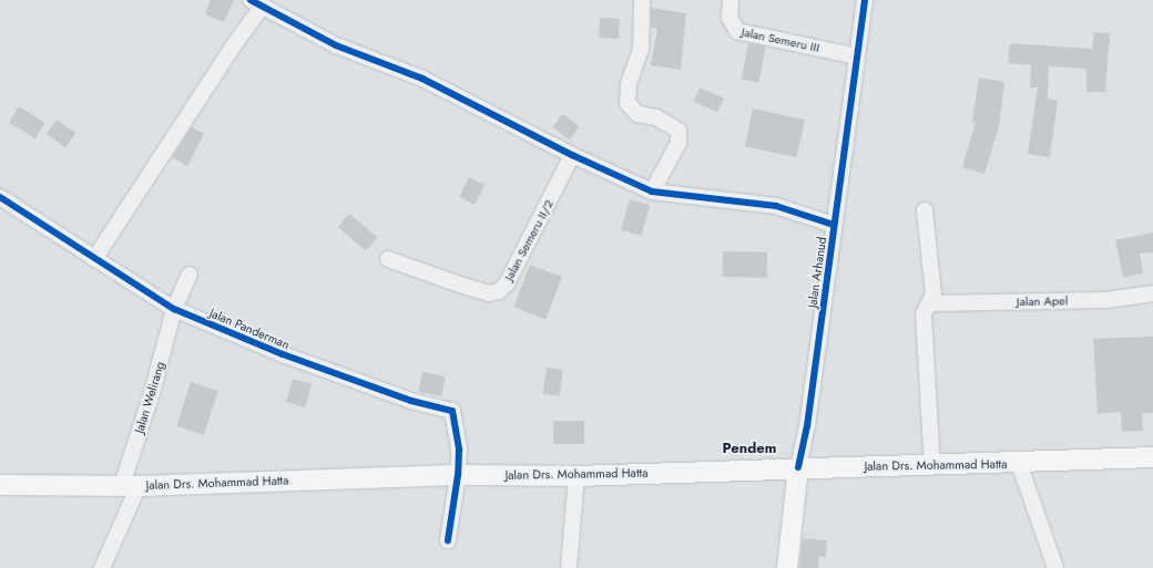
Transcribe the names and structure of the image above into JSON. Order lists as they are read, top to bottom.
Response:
{
  "streets": {
    "main road": ["Jalan Drs. Mohammad Hatta"],
    "street": [
      "Jalan Semeru III",
      "Jalan Semeru II/2",
      "Jalan Arhanud",
      "Jalan Apel",
      "Jalan Panderman",
      "Jalan Welirang"
    ]
  },
  "crossings": [
    ["Jalan Semeru III", "Jalan Arhanud"],
    ["Jalan Arhanud", "Jalan Drs. Mohammad Hatta"],
    ["Jalan Panderman", "Jalan Welirang"],
    ["Jalan Panderman", "Jalan Drs. Mohammad Hatta"],
    ["Jalan Welirang", "Jalan Drs. Mohammad Hatta"]
  ],
  "districts": ["Pendem"]
}
